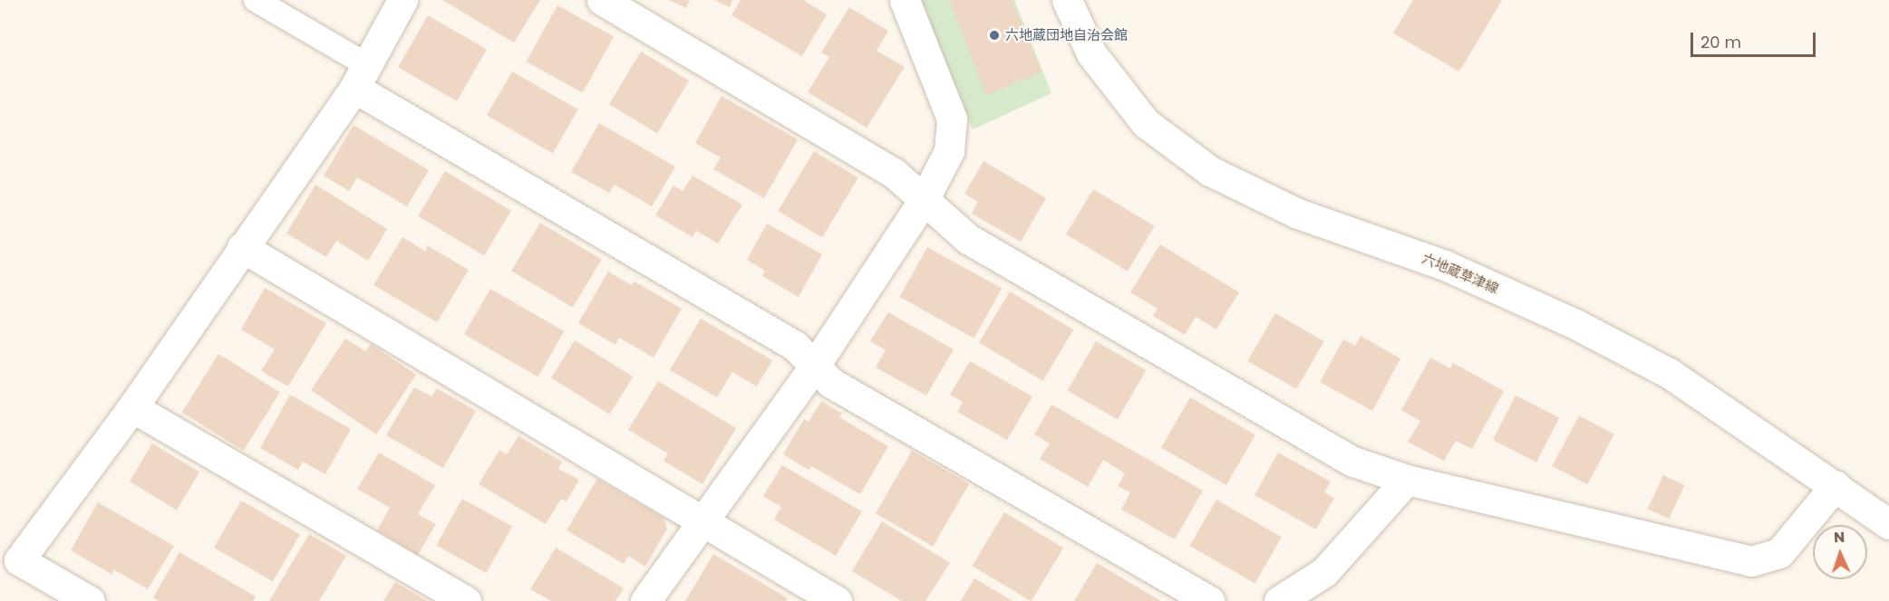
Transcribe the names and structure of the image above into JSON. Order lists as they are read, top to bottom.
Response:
{
  "streets": {
    "street": ["六地蔵草津線"]
  },
  "places": ["六地蔵団地自治会館"],
  "scale_bar": "20 m",
  "north": "top"
}
